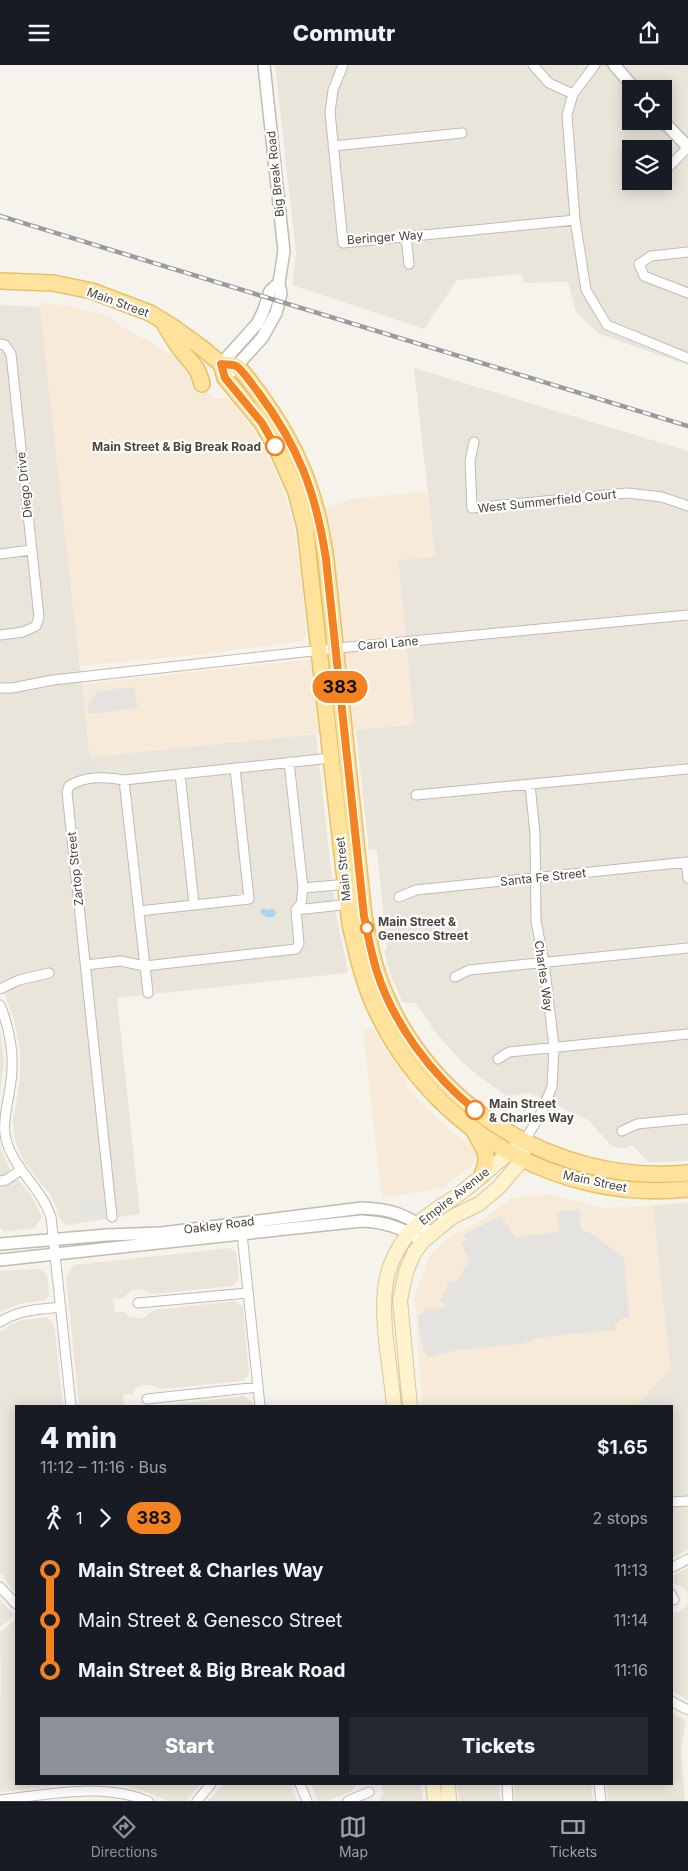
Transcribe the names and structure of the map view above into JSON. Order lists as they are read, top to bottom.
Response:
{
  "streets": {
    "main road": ["Main Street", "Empire Avenue"],
    "street": [
      "Big Break Road",
      "Beringer Way",
      "Diego Drive",
      "West Summerfield Court",
      "Carol Lane",
      "Zartop Street",
      "Santa Fe Street",
      "Charles Way",
      "Oakley Road"
    ]
  },
  "crossings": [
    ["Big Break Road", "Main Street"],
    ["Main Street", "Carol Lane"],
    ["Main Street", "Zartop Street"],
    ["Main Street", "Charles Way"],
    ["Main Street", "Empire Avenue"],
    ["Santa Fe Street", "Charles Way"],
    ["Charles Way", "Empire Avenue"],
    ["Empire Avenue", "Oakley Road"]
  ],
  "places": ["Main Street & Big Break Road", "Main Street & Genesco Street", "Main Street & Charles Way"],
  "lines": ["bus line 383"],
  "page": {
    "header": "Commutr",
    "on_map": "383",
    "heading": ["4 min", "11:12 – 11:16 · Bus", "$1.65"],
    "legs": ["1", "383", "2 stops"],
    "list": [
      {
        "name": "Main Street & Charles Way",
        "value": "11:13"
      },
      {
        "name": "Main Street & Genesco Street",
        "value": "11:14"
      },
      {
        "name": "Main Street & Big Break Road",
        "value": "11:16"
      }
    ],
    "buttons": ["Start", "Tickets"],
    "tabs": ["Directions", "Map", "Tickets"]
  }
}
